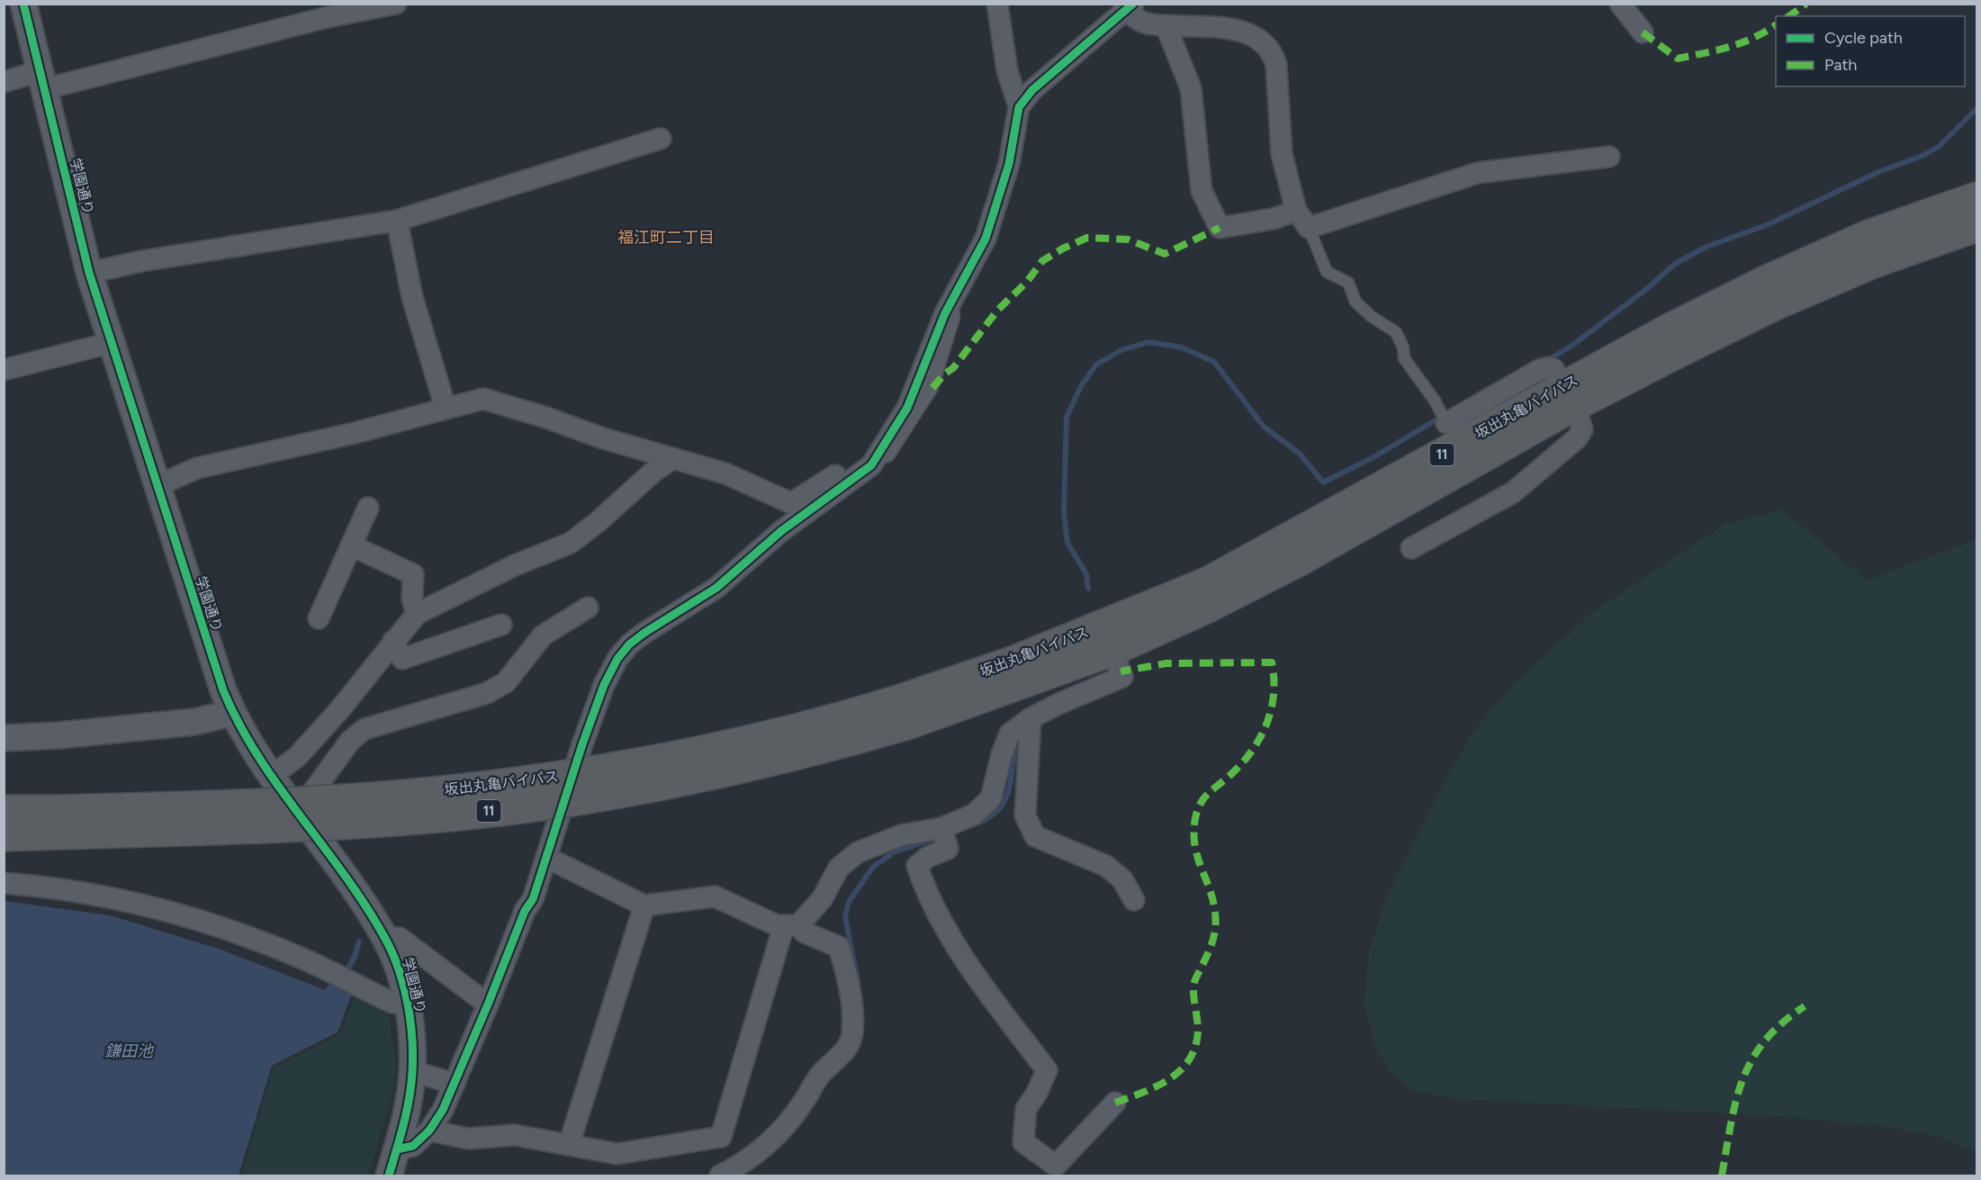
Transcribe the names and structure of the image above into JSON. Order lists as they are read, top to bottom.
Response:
{
  "streets": {
    "highway": ["坂出丸亀バイパス", "11"],
    "street": ["学園通り"]
  },
  "districts": ["福江町二丁目"],
  "water": ["鎌田池"],
  "legend": ["Cycle path", "Path"]
}
